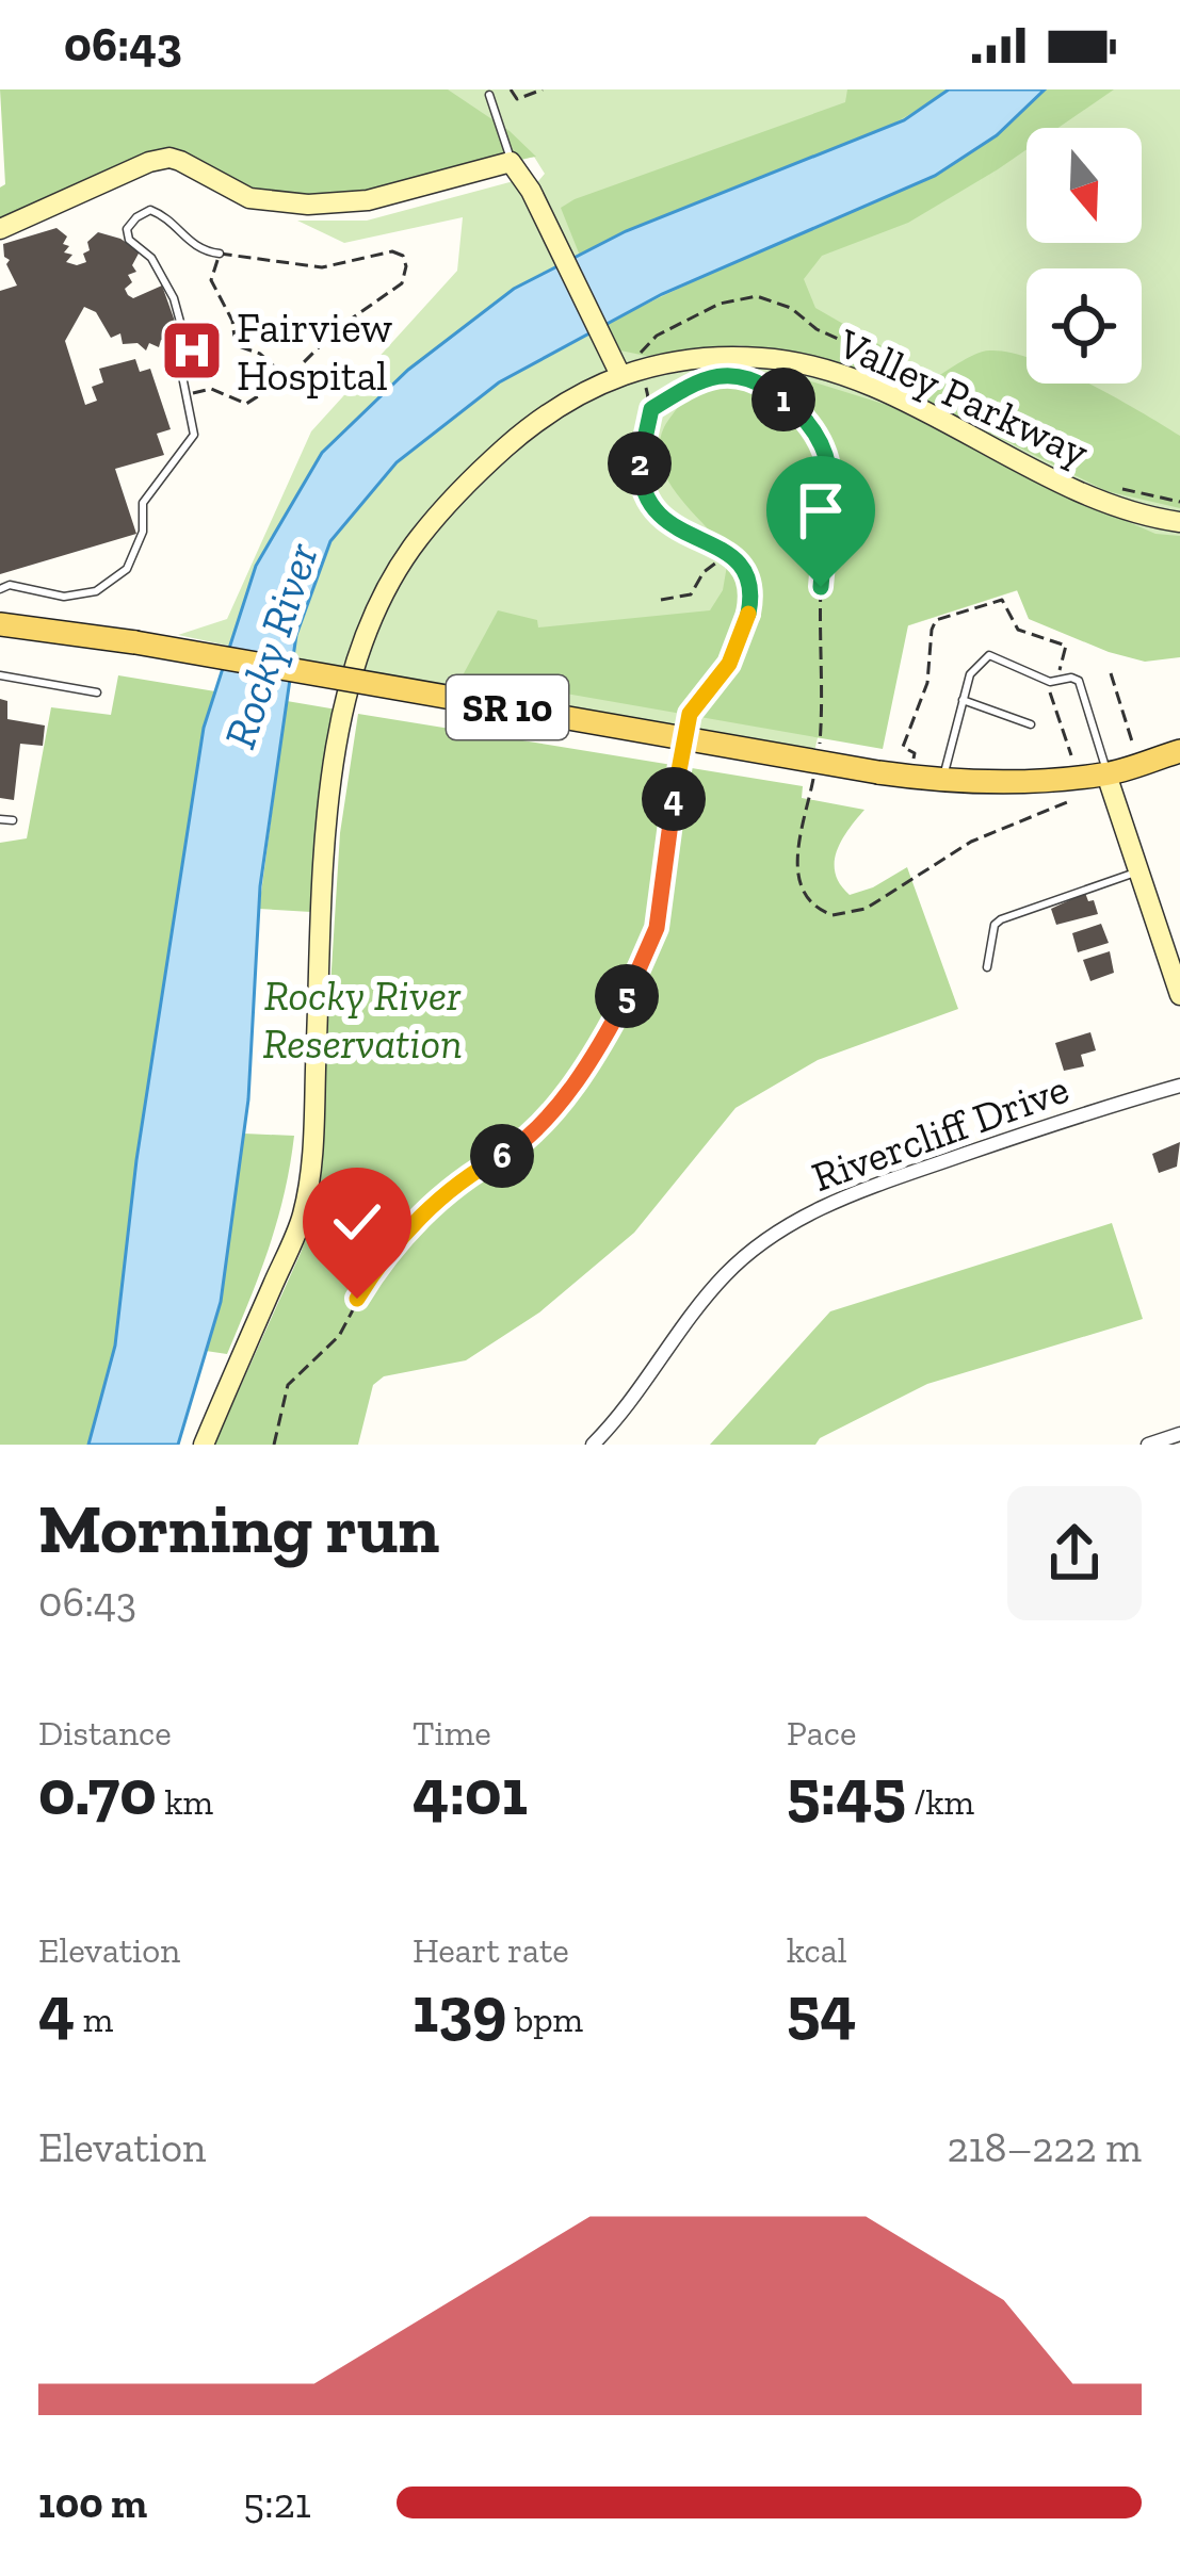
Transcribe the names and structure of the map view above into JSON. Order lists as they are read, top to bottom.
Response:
{
  "streets": {
    "main road": ["SR 10"],
    "street": ["Valley Parkway", "Rivercliff Drive"]
  },
  "water": ["Rocky River"],
  "parks": ["Rocky River Reservation"],
  "places": {
    "hospital": ["Fairview Hospital"]
  },
  "north": "bottom",
  "page": {
    "status": "06:43",
    "pins": [
      "1",
      "2",
      "4",
      "5",
      "6"
    ],
    "heading": ["Morning run", "06:43"],
    "stats": [
      ["Distance", "0.70 km"],
      ["Time", "4:01"],
      ["Pace", "5:45 /km"],
      ["Elevation", "4 m"],
      ["Heart rate", "139 bpm"],
      ["kcal", "54"]
    ],
    "chart": ["Elevation", "218–222 m"],
    "list": [
      {
        "name": "100 m",
        "note": "5:21"
      }
    ]
  }
}
